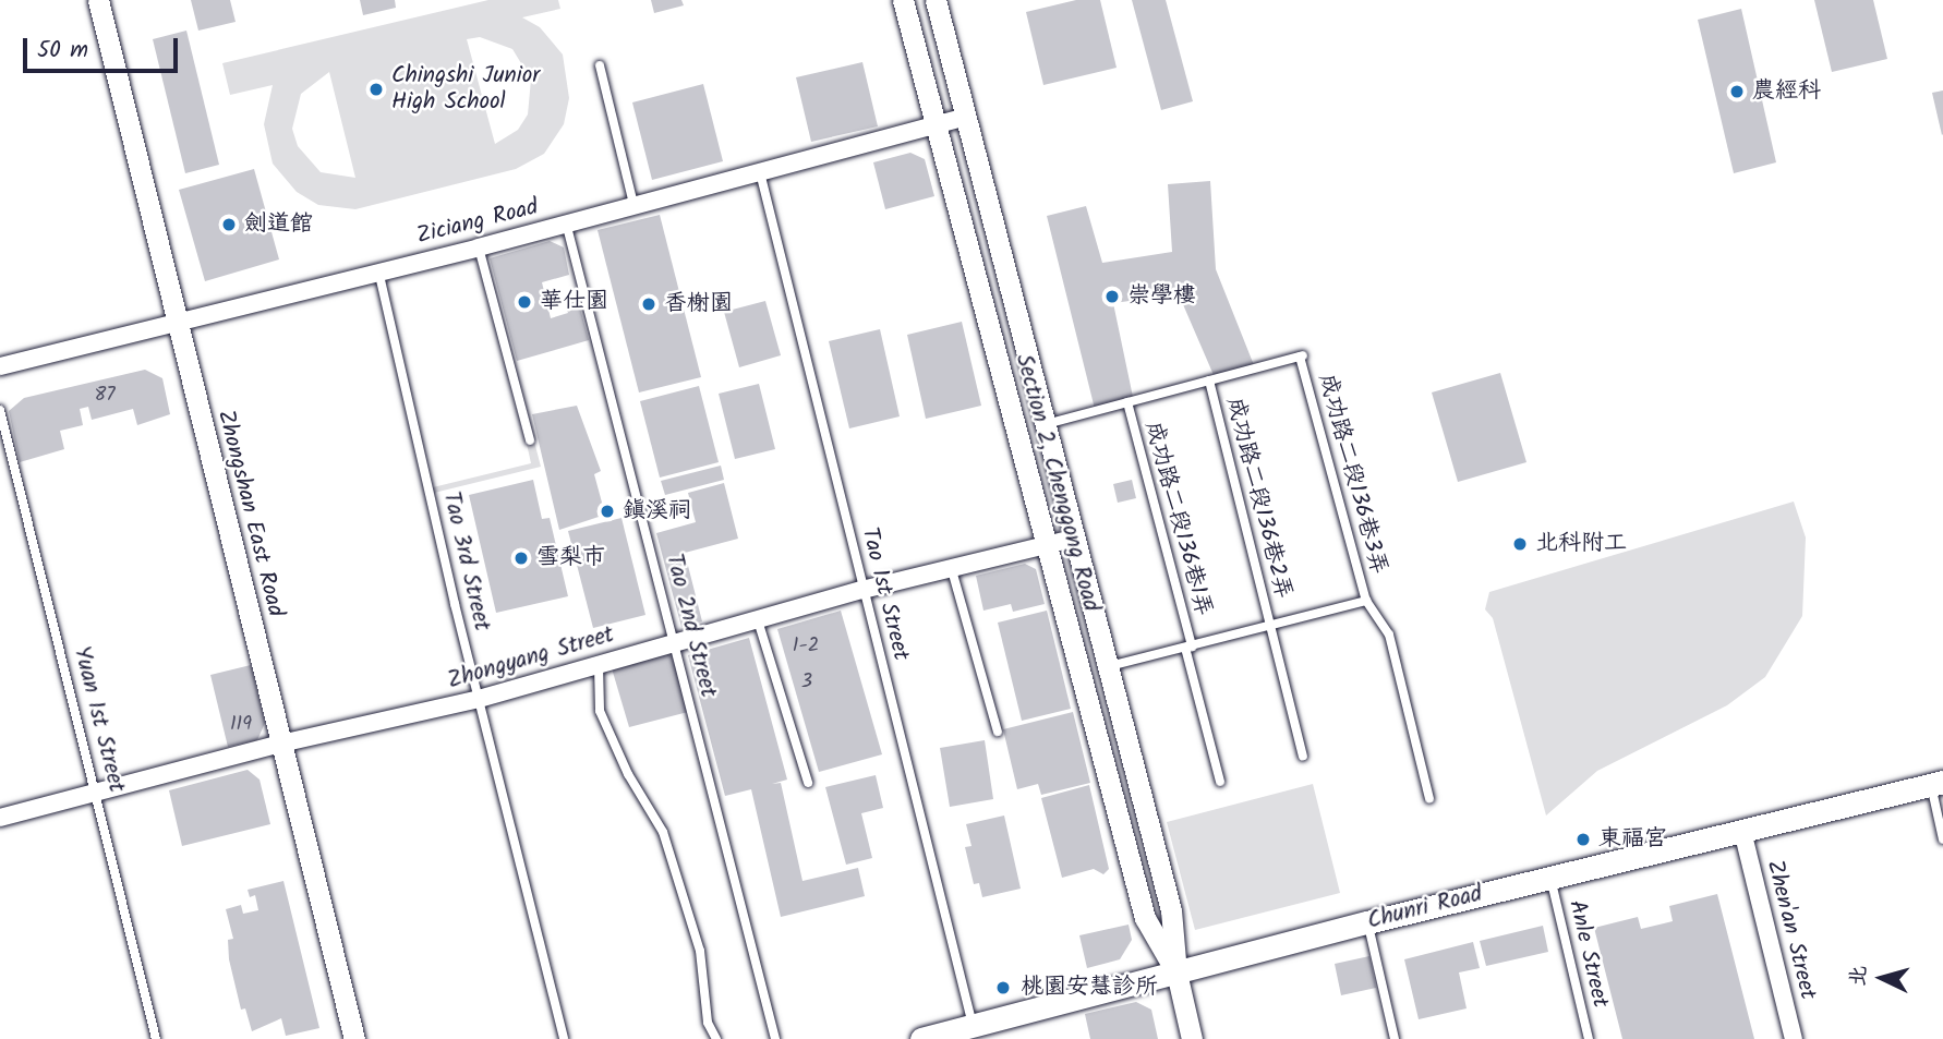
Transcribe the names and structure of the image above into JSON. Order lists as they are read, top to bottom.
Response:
{
  "streets": {
    "main road": ["Chunri Road"],
    "street": [
      "Ziciang Road",
      "Section 2, Chenggong Road",
      "Zhongshan East Road",
      "Zhongyang Street",
      "Zhen'an Street"
    ],
    "lane": [
      "成功路二段136巷3弄",
      "成功路二段136巷2弄",
      "成功路二段136巷1弄",
      "Tao 3rd Street",
      "Tao 1st Street",
      "Tao 2nd Street",
      "Yuan 1st Street",
      "Anle Street"
    ]
  },
  "crossings": [
    ["Ziciang Road", "Section 2, Chenggong Road"],
    ["Ziciang Road", "Zhongshan East Road"],
    ["Ziciang Road", "Tao 3rd Street"],
    ["Ziciang Road", "Tao 1st Street"],
    ["Ziciang Road", "Tao 2nd Street"],
    ["成功路二段136巷3弄", "成功路二段136巷2弄"],
    ["Section 2, Chenggong Road", "Zhongyang Street"],
    ["Section 2, Chenggong Road", "Chunri Road"],
    ["Zhongshan East Road", "Zhongyang Street"],
    ["Tao 3rd Street", "Zhongyang Street"],
    ["Tao 1st Street", "Zhongyang Street"],
    ["Tao 1st Street", "Chunri Road"],
    ["Tao 2nd Street", "Zhongyang Street"],
    ["Zhongyang Street", "Yuan 1st Street"],
    ["Chunri Road", "Zhen'an Street"],
    ["Chunri Road", "Anle Street"]
  ],
  "places": [
    "Chingshi Junior High School",
    "農經科",
    "劍道館",
    "崇學樓",
    "華仕園",
    "香榭園",
    "鎮溪祠",
    "北科附工",
    "雪梨市",
    "東福宮",
    "桃園安慧診所"
  ],
  "house_numbers": [
    "87",
    "1-2",
    "3",
    "119"
  ],
  "scale_bar": "50 m",
  "north": "left"
}
